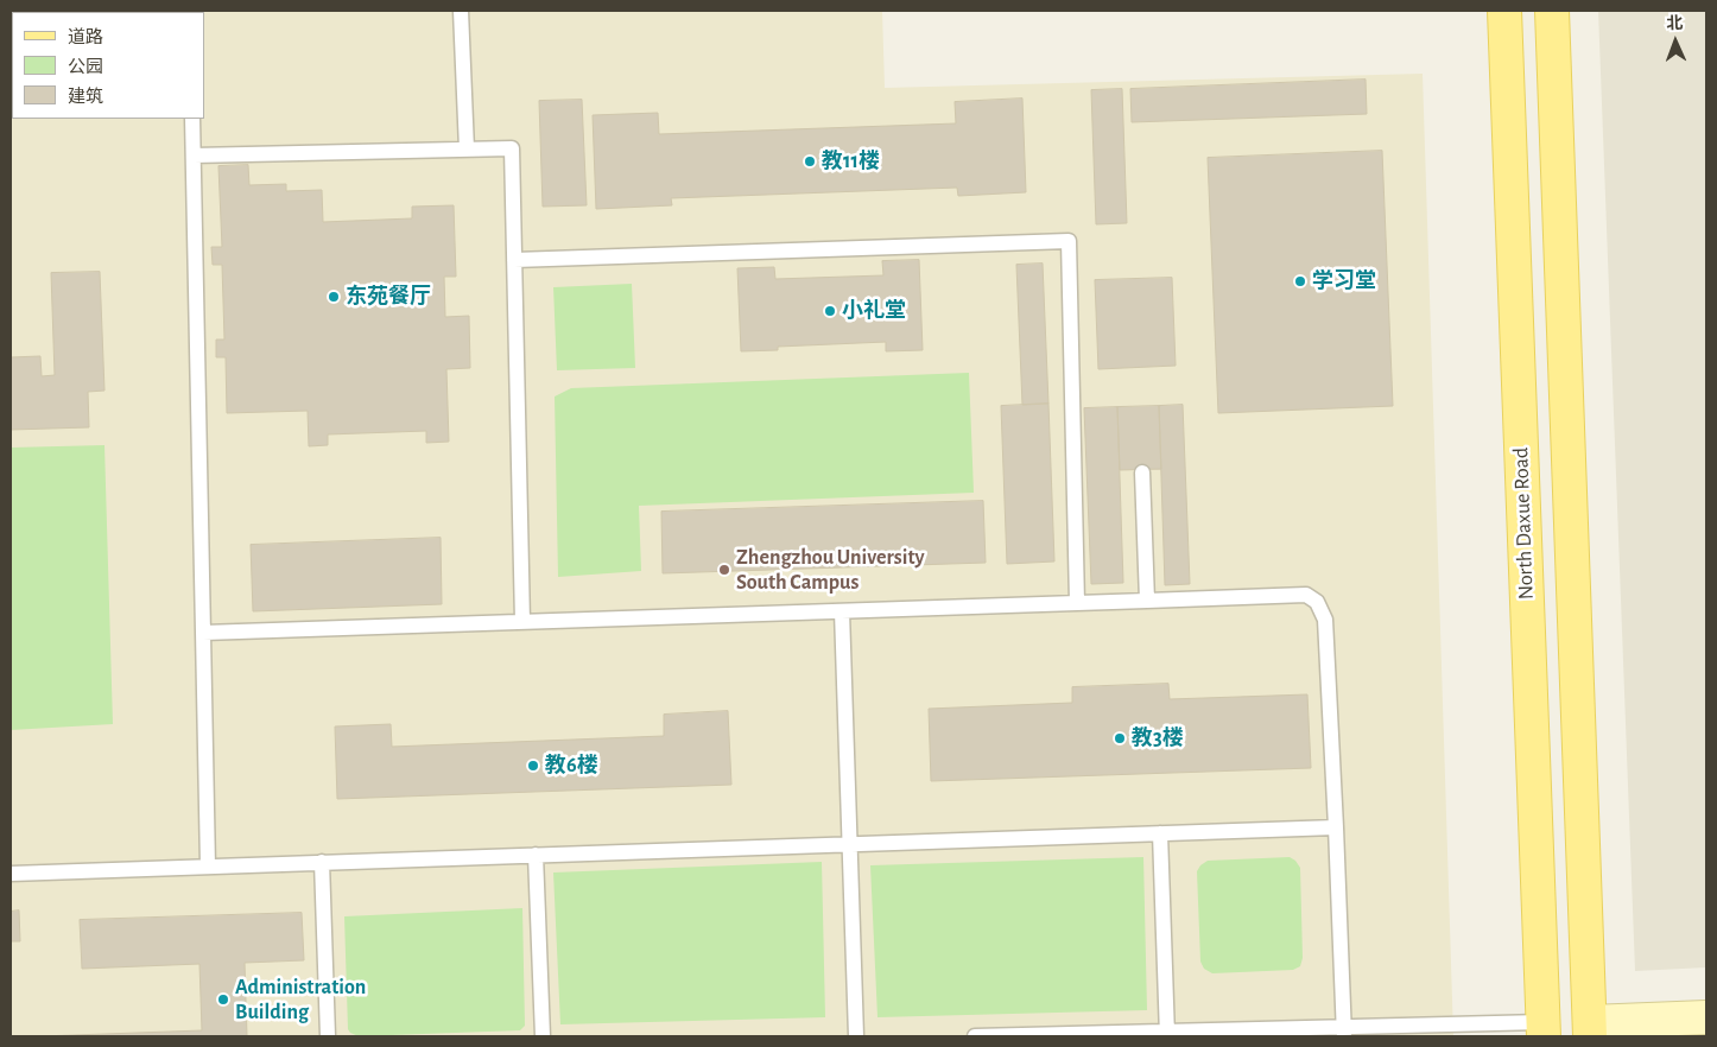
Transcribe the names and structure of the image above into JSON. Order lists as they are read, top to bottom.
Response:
{
  "streets": {
    "main road": ["North Daxue Road"]
  },
  "places": [
    "教11楼",
    "学习堂",
    "东苑餐厅",
    "小礼堂",
    "Zhengzhou University South Campus",
    "教3楼",
    "教6楼",
    "Administration Building"
  ],
  "legend": ["道路", "公园", "建筑"],
  "north": "top"
}
